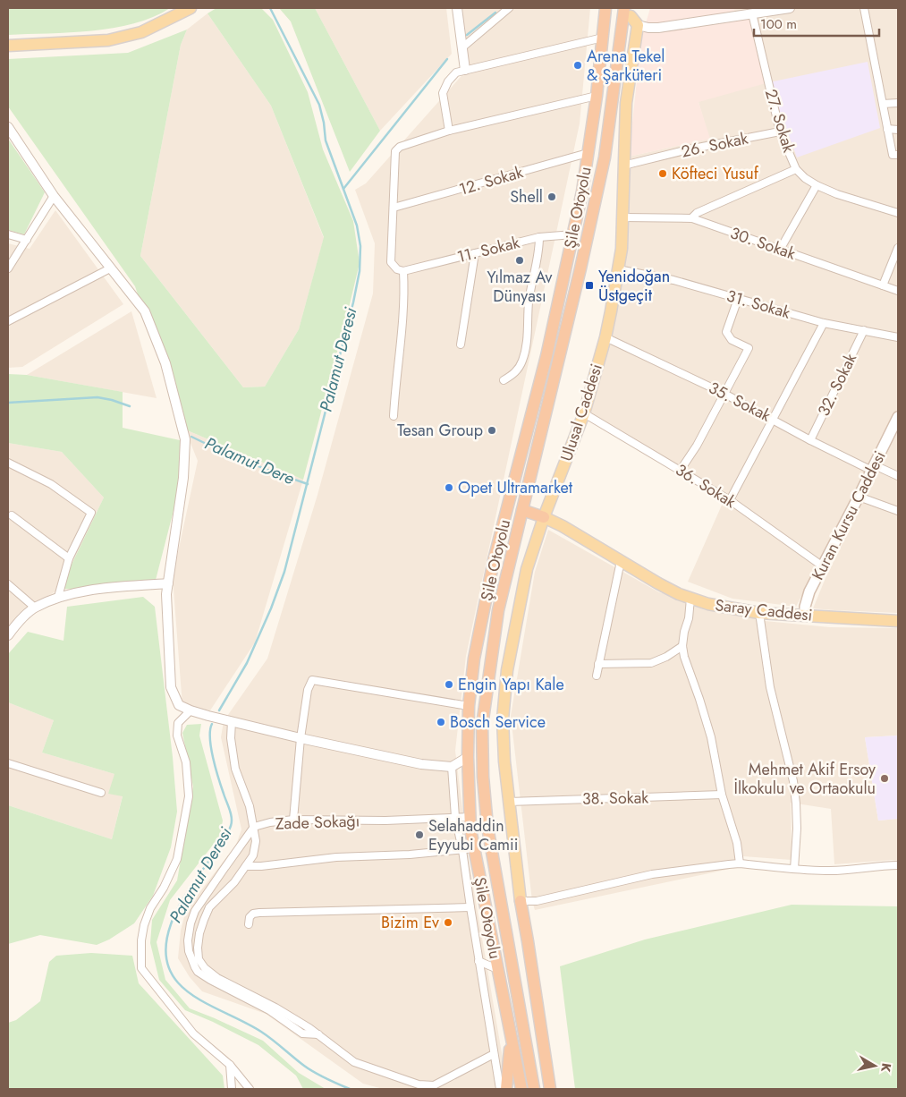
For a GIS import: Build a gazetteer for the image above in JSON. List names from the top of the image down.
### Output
{
  "streets": {
    "highway": ["Şile Otoyolu"],
    "main road": ["Ulusal Caddesi", "Kuran Kursu Caddesi", "Saray Caddesi"],
    "street": [
      "27. Sokak",
      "26. Sokak",
      "12. Sokak",
      "30. Sokak",
      "11. Sokak",
      "31. Sokak",
      "32. Sokak",
      "35. Sokak",
      "36. Sokak",
      "38. Sokak",
      "Zade Sokağı"
    ]
  },
  "crossings": [
    ["27. Sokak", "26. Sokak"],
    ["26. Sokak", "Ulusal Caddesi"],
    ["12. Sokak", "Şile Otoyolu"],
    ["Şile Otoyolu", "11. Sokak"],
    ["Şile Otoyolu", "Ulusal Caddesi"],
    ["Şile Otoyolu", "Zade Sokağı"],
    ["30. Sokak", "Ulusal Caddesi"],
    ["31. Sokak", "32. Sokak"],
    ["31. Sokak", "Ulusal Caddesi"],
    ["32. Sokak", "35. Sokak"],
    ["35. Sokak", "Ulusal Caddesi"],
    ["35. Sokak", "Kuran Kursu Caddesi"],
    ["Ulusal Caddesi", "36. Sokak"],
    ["Ulusal Caddesi", "Saray Caddesi"],
    ["Ulusal Caddesi", "38. Sokak"],
    ["36. Sokak", "Kuran Kursu Caddesi"],
    ["Kuran Kursu Caddesi", "Saray Caddesi"]
  ],
  "water": ["Palamut Deresi", "Palamut Dere"],
  "places": {
    "other": [
      "Arena Tekel & Şarküteri",
      "Köfteci Yusuf",
      "Shell",
      "Yılmaz Av Dünyası",
      "Tesan Group",
      "Opet Ultramarket",
      "Engin Yapı Kale",
      "Bosch Service",
      "Mehmet Akif Ersoy İlkokulu ve Ortaokulu",
      "Selahaddin Eyyubi Camii",
      "Bizim Ev"
    ],
    "transit": ["Yenidoğan Üstgeçit"]
  },
  "scale_bar": "100 m",
  "north": "right"
}
